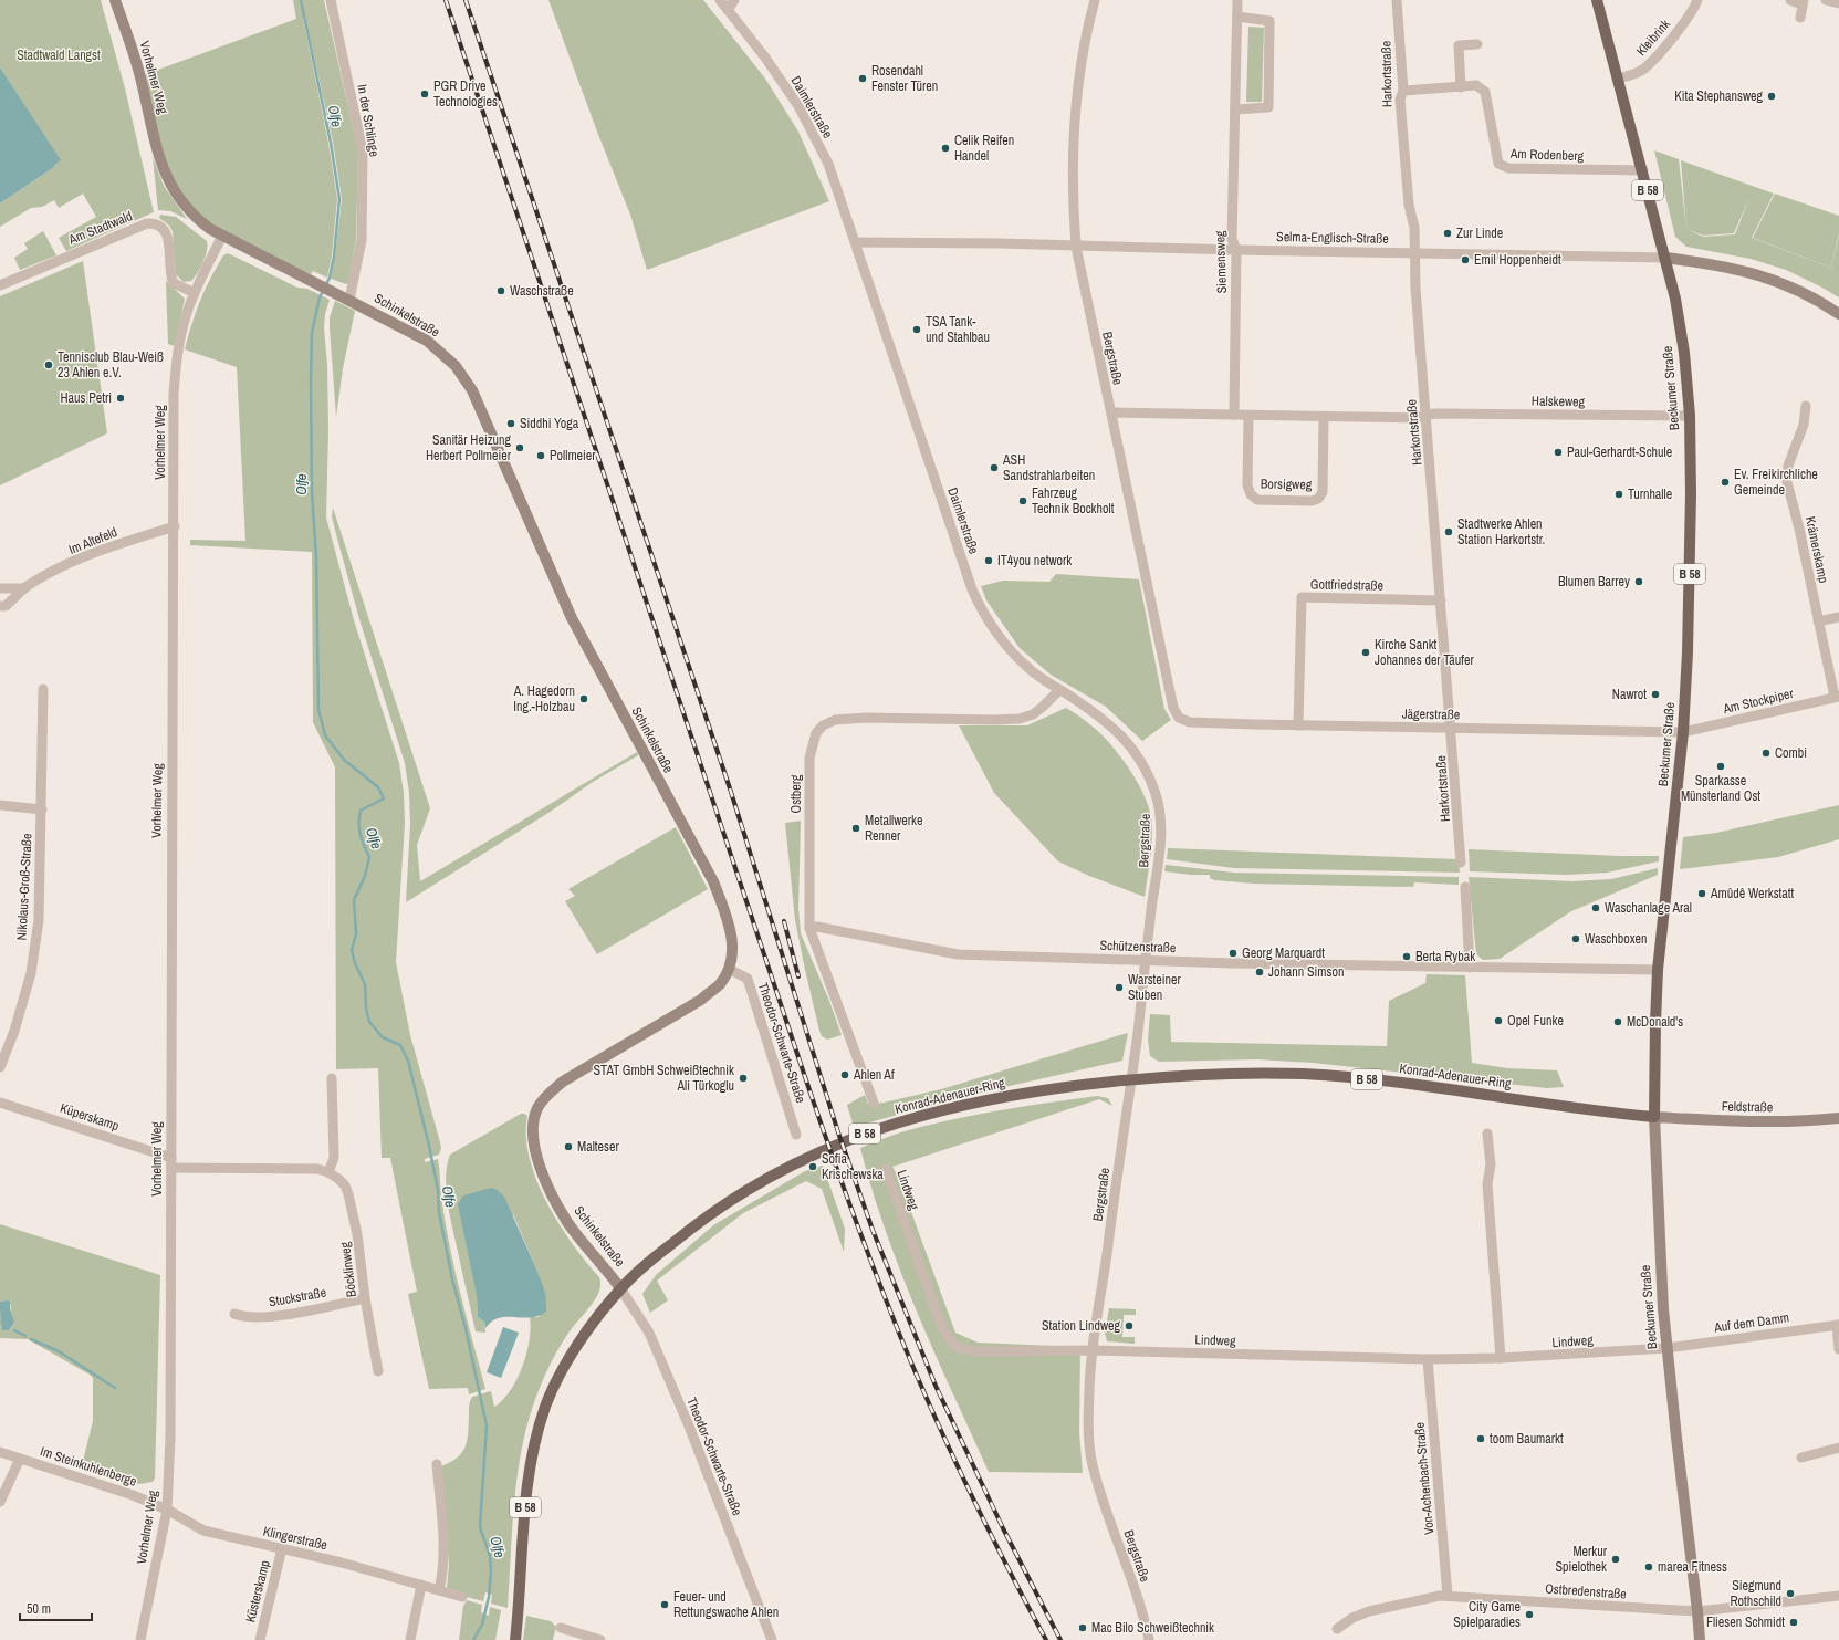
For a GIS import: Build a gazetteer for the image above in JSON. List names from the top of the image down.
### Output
{
  "streets": {
    "main road": ["B 58", "Beckumer Straße", "Konrad-Adenauer-Ring"],
    "street": [
      "Kleibrink",
      "Harkortstraße",
      "Vorhelmer Weg",
      "Daimlerstraße",
      "In der Schlinge",
      "Am Rodenberg",
      "Am Stadtwald",
      "Selma-Englisch-Straße",
      "Siemensweg",
      "Schinkelstraße",
      "Bergstraße",
      "Halskeweg",
      "Borsigweg",
      "Im Altefeld",
      "Krämerskamp",
      "Gottfriedstraße",
      "Am Stockpiper",
      "Jägerstraße",
      "Ostberg",
      "Nikolaus-Groß-Straße",
      "Schützenstraße",
      "Theodor-Schwarte-Straße",
      "Feldstraße",
      "Küperskamp",
      "Lindweg",
      "Böcklinweg",
      "Stuckstraße",
      "Auf dem Damm",
      "Im Steinkuhlenberge",
      "Von-Achenbach-Straße",
      "Klingerstraße",
      "Küsterskamp",
      "Ostbredenstraße"
    ]
  },
  "crossings": [
    ["Kleibrink", "Beckumer Straße"],
    ["Harkortstraße", "Am Rodenberg"],
    ["Harkortstraße", "Selma-Englisch-Straße"],
    ["Harkortstraße", "Halskeweg"],
    ["Harkortstraße", "Gottfriedstraße"],
    ["Harkortstraße", "Jägerstraße"],
    ["Vorhelmer Weg", "Am Stadtwald"],
    ["Vorhelmer Weg", "Schinkelstraße"],
    ["Vorhelmer Weg", "Im Altefeld"],
    ["Vorhelmer Weg", "Küperskamp"],
    ["Vorhelmer Weg", "Böcklinweg"],
    ["Vorhelmer Weg", "Im Steinkuhlenberge"],
    ["Vorhelmer Weg", "Klingerstraße"],
    ["Daimlerstraße", "Selma-Englisch-Straße"],
    ["Daimlerstraße", "Bergstraße"],
    ["Daimlerstraße", "Ostberg"],
    ["In der Schlinge", "Schinkelstraße"],
    ["Am Rodenberg", "Beckumer Straße"],
    ["Selma-Englisch-Straße", "Siemensweg"],
    ["Selma-Englisch-Straße", "Bergstraße"],
    ["Selma-Englisch-Straße", "Beckumer Straße"],
    ["Schinkelstraße", "Theodor-Schwarte-Straße"],
    ["Schinkelstraße", "Konrad-Adenauer-Ring"],
    ["Bergstraße", "Jägerstraße"],
    ["Bergstraße", "Schützenstraße"],
    ["Bergstraße", "Konrad-Adenauer-Ring"],
    ["Bergstraße", "Lindweg"],
    ["Beckumer Straße", "Halskeweg"],
    ["Beckumer Straße", "Am Stockpiper"],
    ["Beckumer Straße", "Jägerstraße"],
    ["Beckumer Straße", "Schützenstraße"],
    ["Beckumer Straße", "Konrad-Adenauer-Ring"],
    ["Beckumer Straße", "Feldstraße"],
    ["Beckumer Straße", "Lindweg"],
    ["Beckumer Straße", "Auf dem Damm"],
    ["Beckumer Straße", "Ostbredenstraße"],
    ["Krämerskamp", "Am Stockpiper"],
    ["Gottfriedstraße", "Jägerstraße"],
    ["Am Stockpiper", "Jägerstraße"],
    ["Ostberg", "Schützenstraße"],
    ["Theodor-Schwarte-Straße", "Konrad-Adenauer-Ring"],
    ["Konrad-Adenauer-Ring", "Feldstraße"],
    ["Lindweg", "Auf dem Damm"],
    ["Lindweg", "Von-Achenbach-Straße"],
    ["Böcklinweg", "Stuckstraße"],
    ["Im Steinkuhlenberge", "Klingerstraße"],
    ["Von-Achenbach-Straße", "Ostbredenstraße"],
    ["Klingerstraße", "Küsterskamp"]
  ],
  "water": ["Olfe"],
  "parks": ["Stadtwald Langst"],
  "places": [
    "Rosendahl Fenster Türen",
    "PGR Drive Technologies",
    "Kita Stephansweg",
    "Celik Reifen Handel",
    "Zur Linde",
    "Emil Hoppenheidt",
    "Waschstraße",
    "TSA Tank- und Stahlbau",
    "Tennisclub Blau-Weiß 23 Ahlen e.V.",
    "Haus Petri",
    "Siddhi Yoga",
    "Sanitär Heizung Herbert Pollmeier",
    "Paul-Gerhardt-Schule",
    "Pollmeier",
    "ASH Sandstrahlarbeiten",
    "Ev. Freikirchliche Gemeinde",
    "Turnhalle",
    "Fahrzeug Technik Bockholt",
    "Stadtwerke Ahlen Station Harkortstr.",
    "IT4you network",
    "Blumen Barrey",
    "Kirche Sankt Johannes der Täufer",
    "Nawrot",
    "A. Hagedorn Ing.-Holzbau",
    "Combi",
    "Sparkasse Münsterland Ost",
    "Metallwerke Renner",
    "Amûdê Werkstatt",
    "Waschanlage Aral",
    "Waschboxen",
    "Georg Marquardt",
    "Berta Rybak",
    "Johann Simson",
    "Warsteiner Stuben",
    "Opel Funke",
    "McDonald's",
    "Ahlen Af",
    "STAT GmbH Schweißtechnik Ali Türkoglu",
    "Malteser",
    "Sofia Krischewska",
    "Station Lindweg",
    "toom Baumarkt",
    "Merkur Spielothek",
    "marea Fitness",
    "Siegmund Rothschild",
    "Feuer- und Rettungswache Ahlen",
    "City Game Spielparadies",
    "Fliesen Schmidt",
    "Mac Bilo Schweißtechnik"
  ],
  "scale_bar": "50 m"
}
